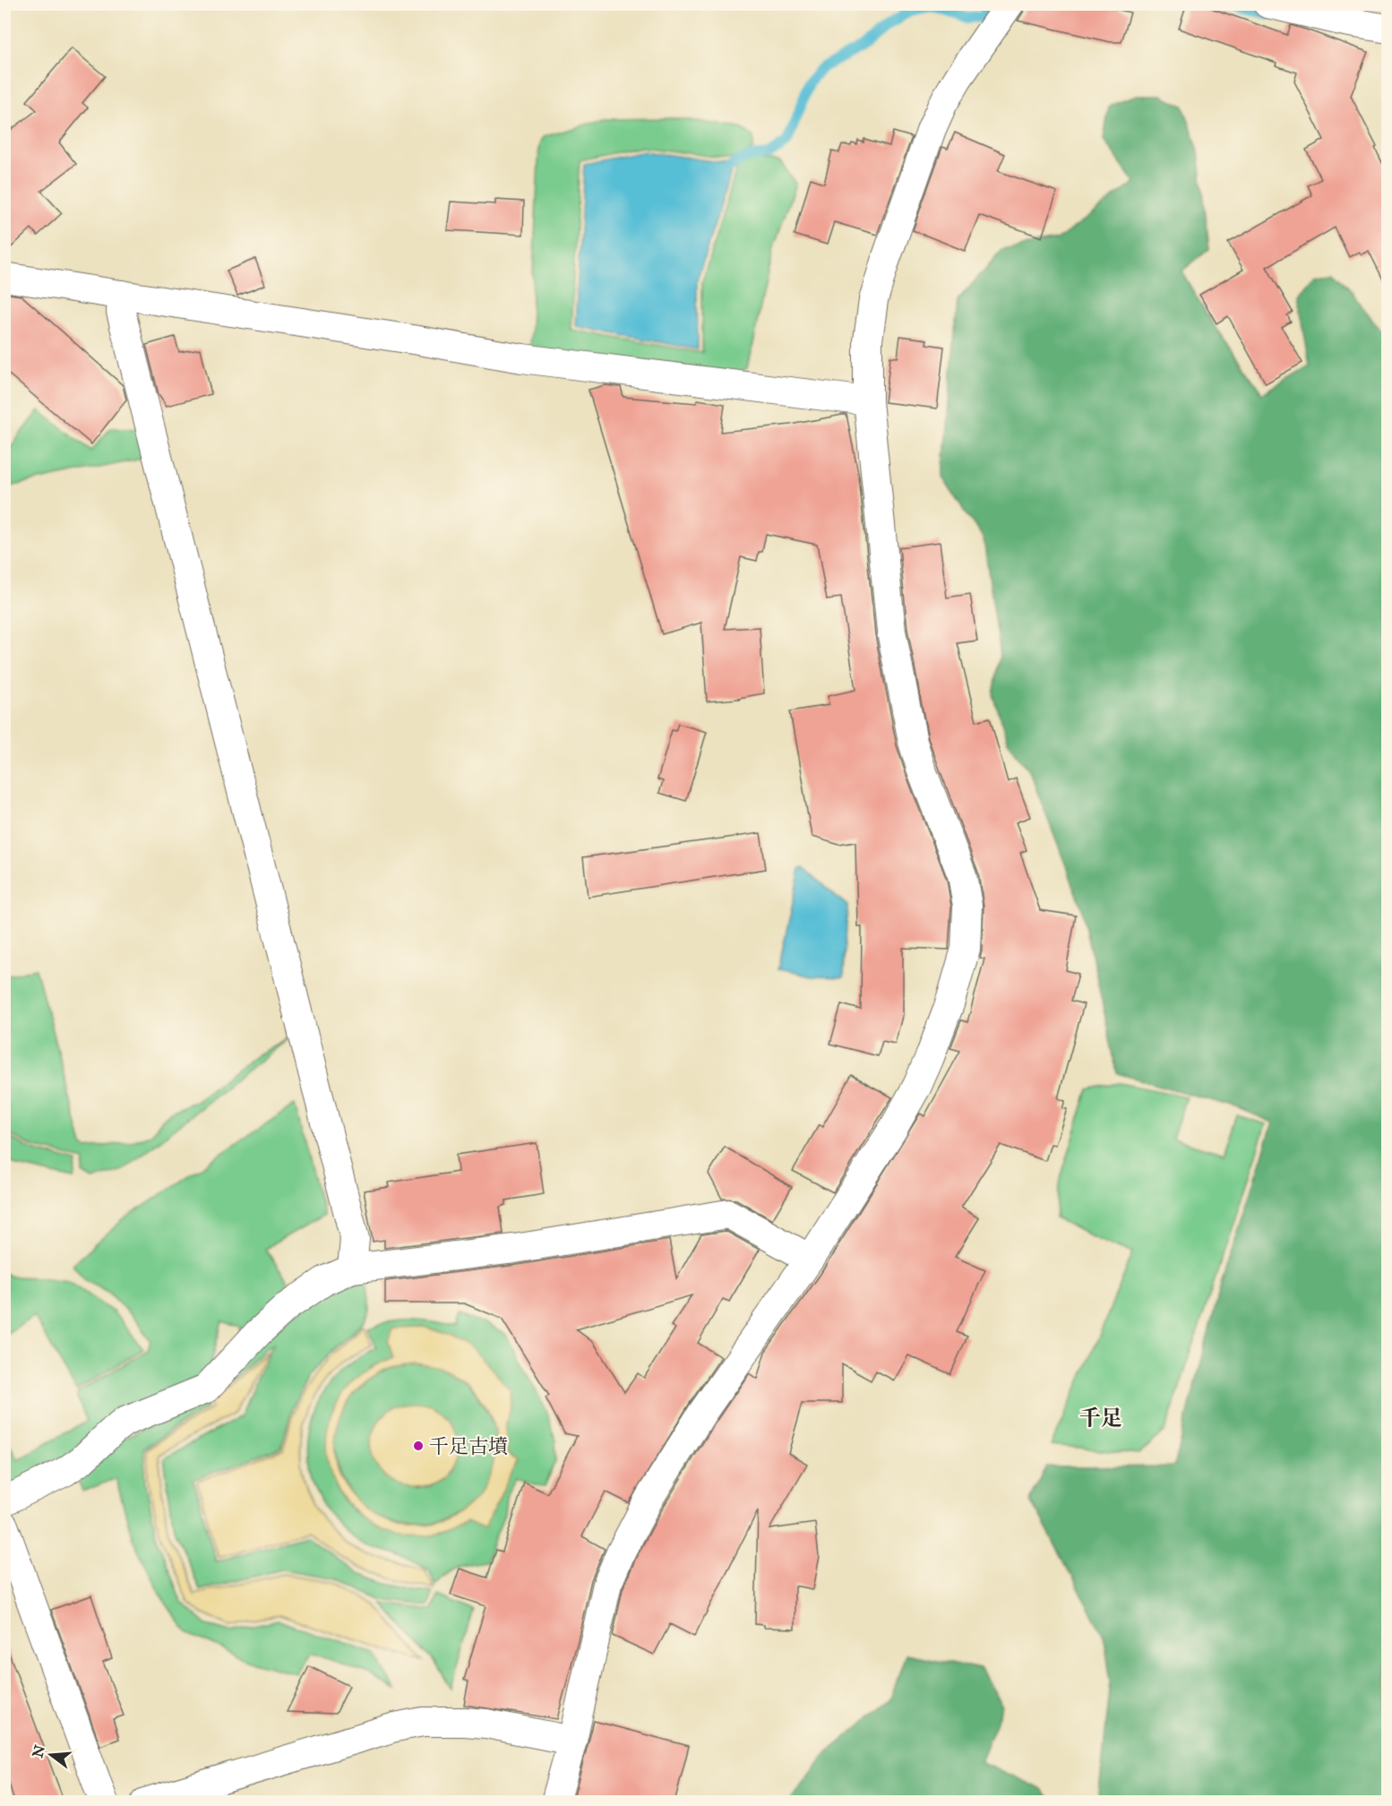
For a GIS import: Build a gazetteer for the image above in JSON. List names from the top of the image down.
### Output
{
  "districts": ["千足"],
  "places": ["千足古墳"],
  "north": "left"
}
